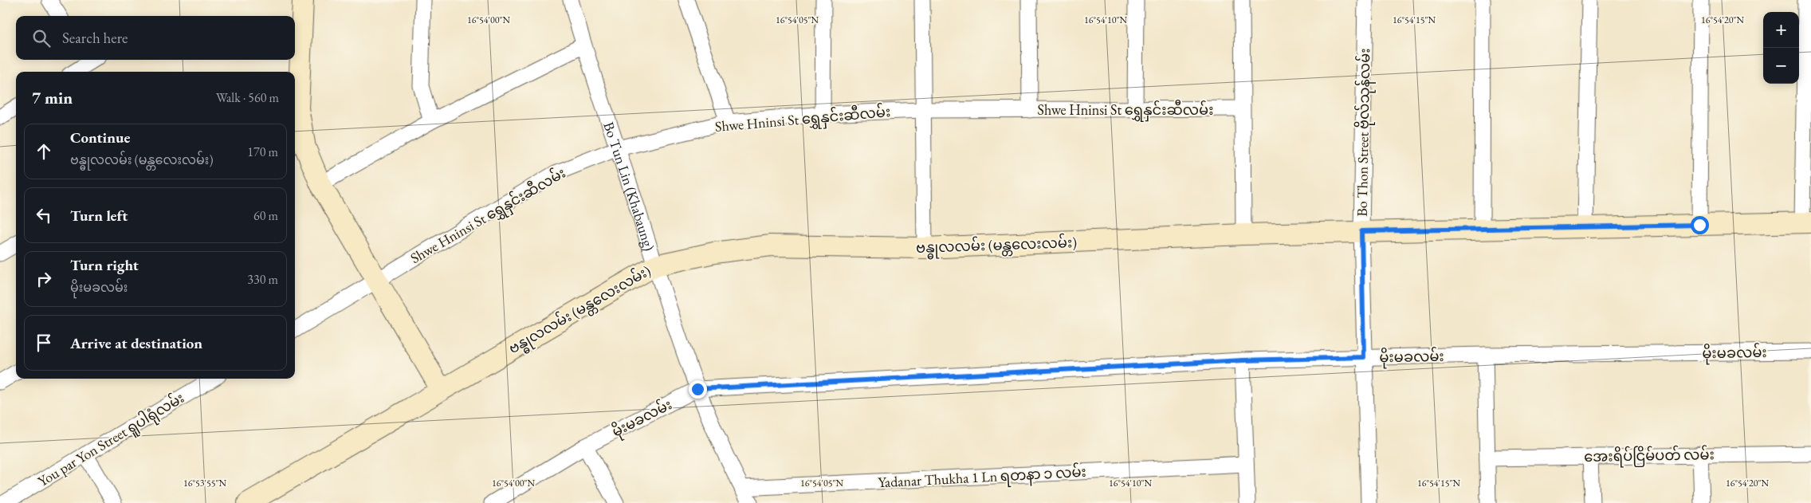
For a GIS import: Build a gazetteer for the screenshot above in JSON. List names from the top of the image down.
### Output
{
  "streets": {
    "street": [
      "Shwe Hninsi St ရွှေနှင်းဆီလမ်း",
      "Bo Thon Street ဗိုလ်သုန်လမ်း",
      "Bo Tun Lin (Khabaung)",
      "ဗန္ဓုလလမ်း (မန္တလေးလမ်း)",
      "မိုးမခလမ်း",
      "You par Yon Street ရူပါရုံလမ်း",
      "အေးရိပ်ငြိမ်ပတ် လမ်း",
      "Yadanar Thukha 1 Ln ရတနာ ၁ လမ်း"
    ]
  },
  "crossings": [
    ["Shwe Hninsi St ရွှေနှင်းဆီလမ်း", "Bo Tun Lin (Khabaung)"],
    ["Bo Thon Street ဗိုလ်သုန်လမ်း", "ဗန္ဓုလလမ်း (မန္တလေးလမ်း)"],
    ["Bo Thon Street ဗိုလ်သုန်လမ်း", "မိုးမခလမ်း"],
    ["Bo Tun Lin (Khabaung)", "ဗန္ဓုလလမ်း (မန္တလေးလမ်း)"],
    ["Bo Tun Lin (Khabaung)", "မိုးမခလမ်း"],
    ["Bo Tun Lin (Khabaung)", "Yadanar Thukha 1 Ln ရတနာ ၁ လမ်း"]
  ],
  "page": {
    "map_buttons": ["+", "−"],
    "search": "Search here",
    "heading": ["7 min", "Walk · 560 m"],
    "list": [
      ["Continue", "ဗန္ဓုလလမ်း (မန္တလေးလမ်း)", "170 m"],
      ["Turn left", "60 m"],
      ["Turn right", "မိုးမခလမ်း", "330 m"],
      "Arrive at destination"
    ]
  },
  "coordinates": [
    "16°54'00\"N",
    "16°54'05\"N",
    "16°54'10\"N",
    "16°54'15\"N",
    "16°54'20\"N",
    "16°53'55\"N"
  ]
}
